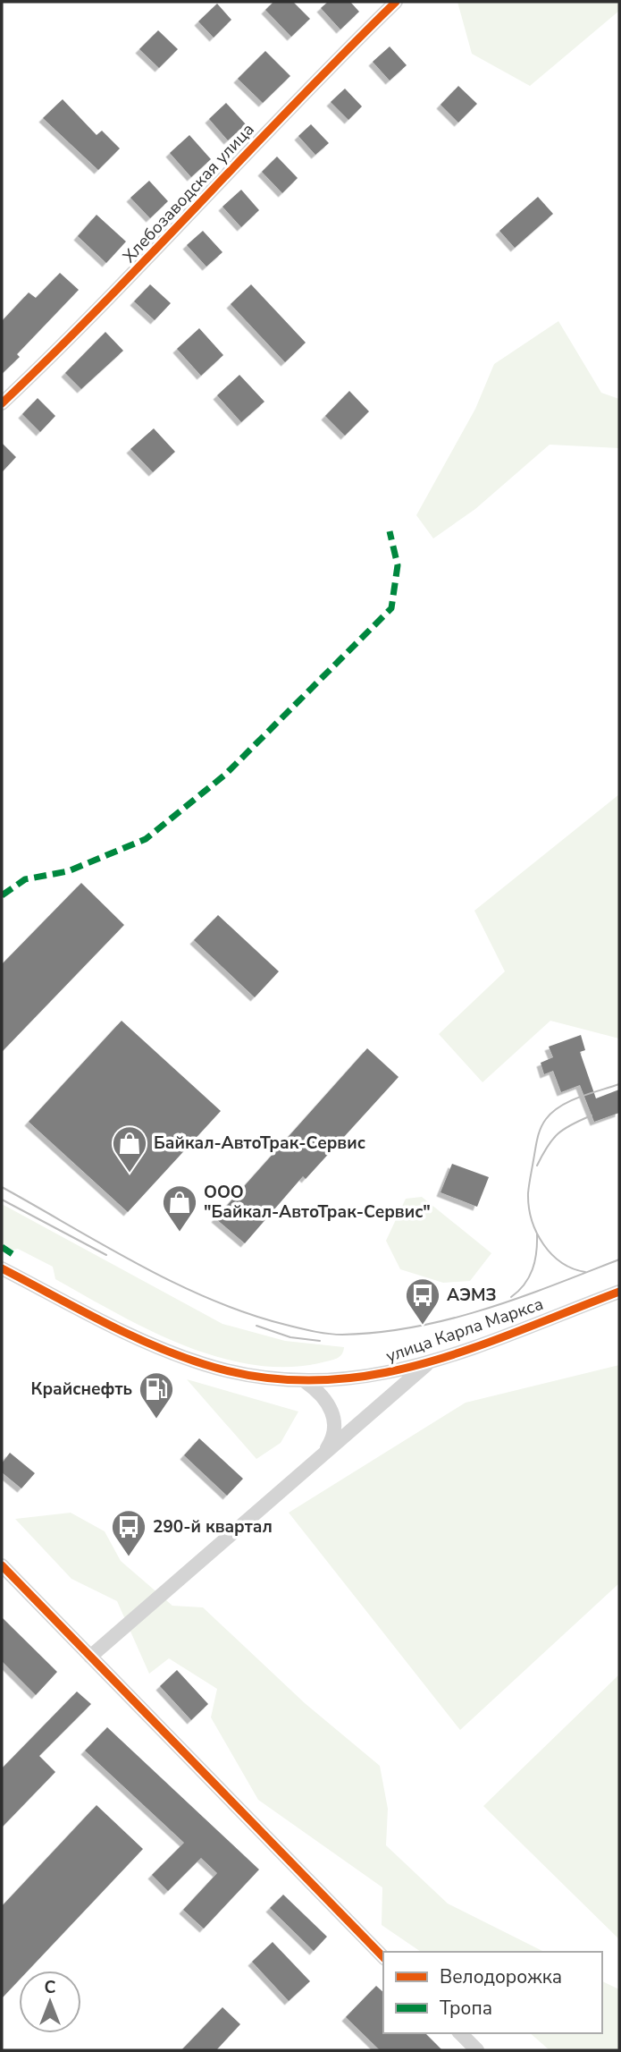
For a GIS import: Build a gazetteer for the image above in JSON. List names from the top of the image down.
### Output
{
  "streets": {
    "street": ["Хлебозаводская улица", "улица Карла Маркса"]
  },
  "places": {
    "shop": ["Байкал-АвтоТрак-Сервис", "ООО \"Байкал-АвтоТрак-Сервис\""],
    "bus stop": ["АЭМЗ", "290-й квартал"],
    "fuel station": ["Крайснефть"]
  },
  "legend": ["Велодорожка", "Тропа"],
  "north": "top"
}
